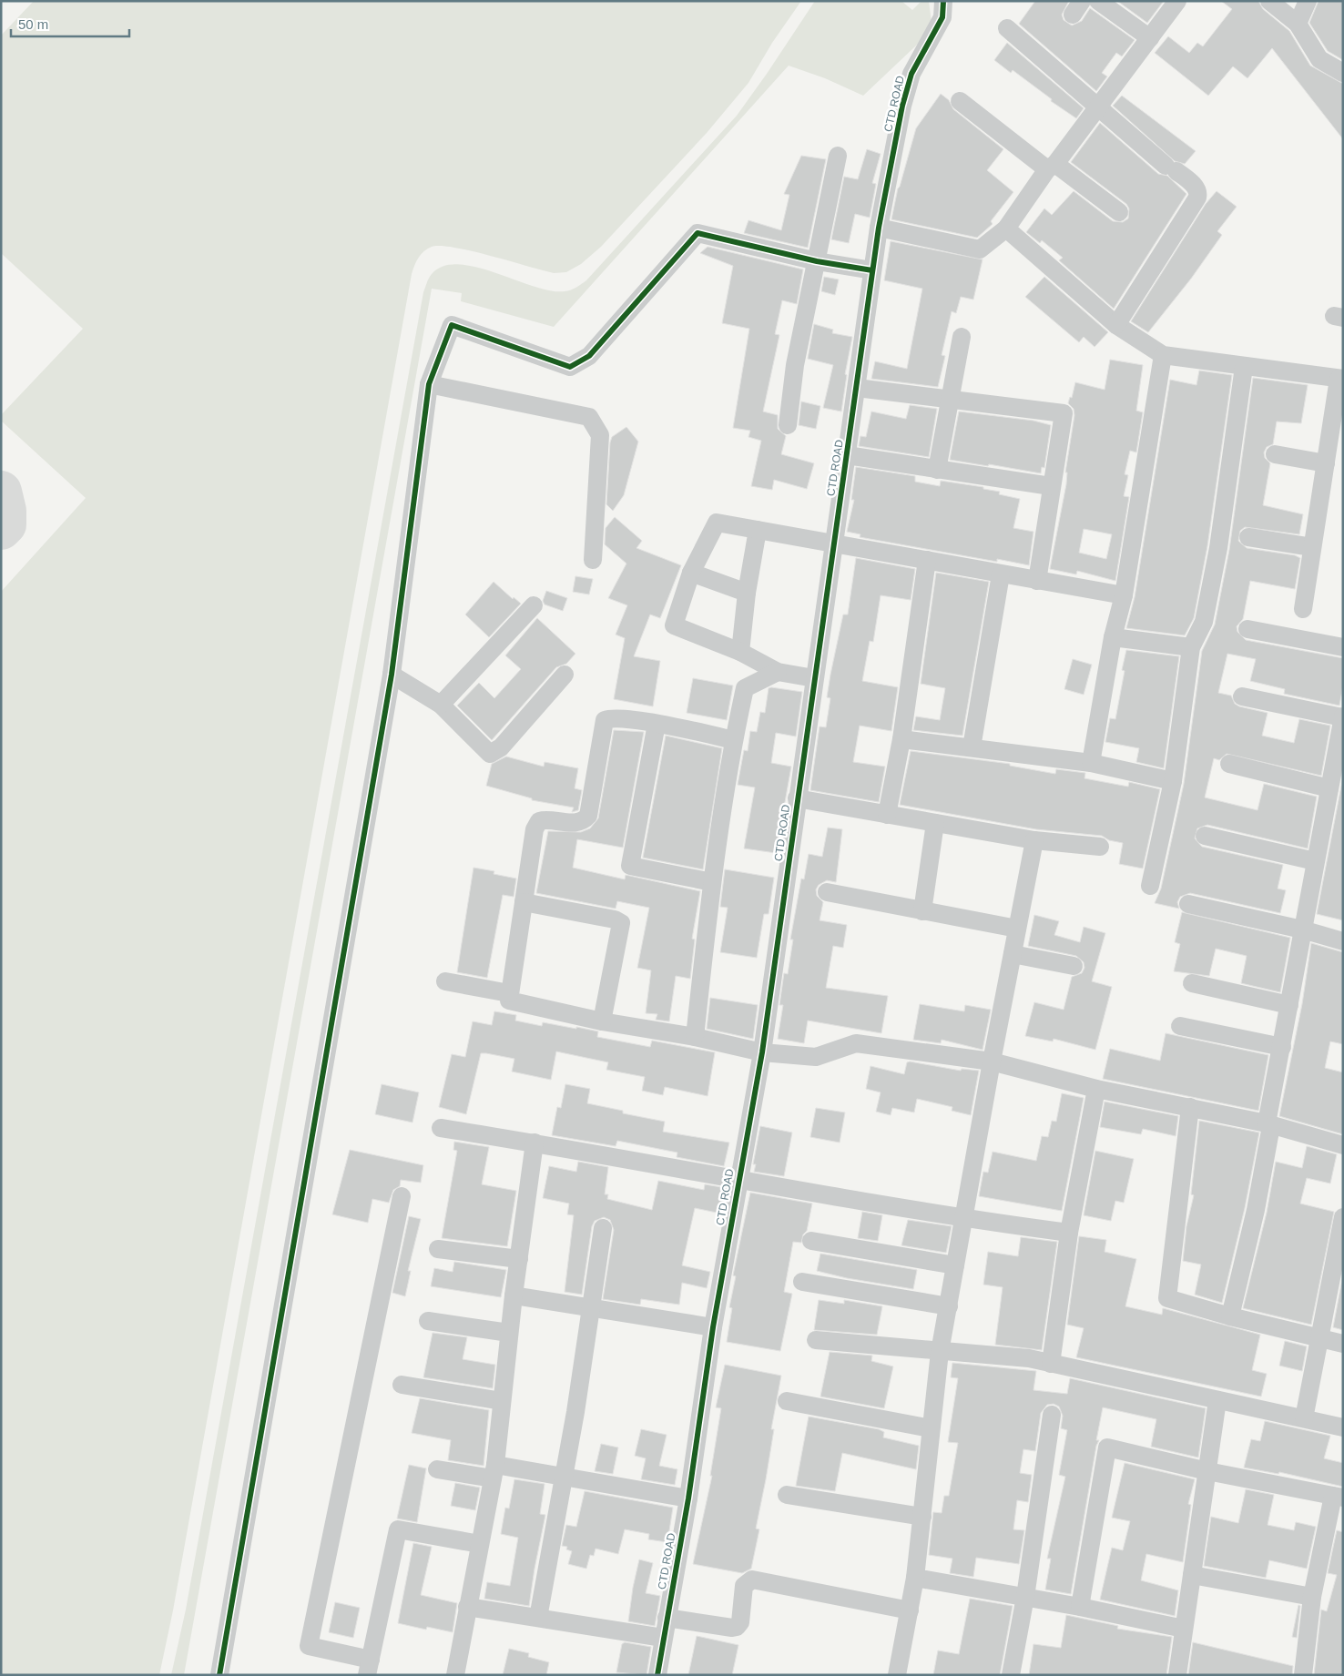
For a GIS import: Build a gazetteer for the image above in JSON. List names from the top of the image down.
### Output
{
  "streets": {
    "street": ["CTD ROAD"]
  },
  "scale_bar": "50 m"
}
